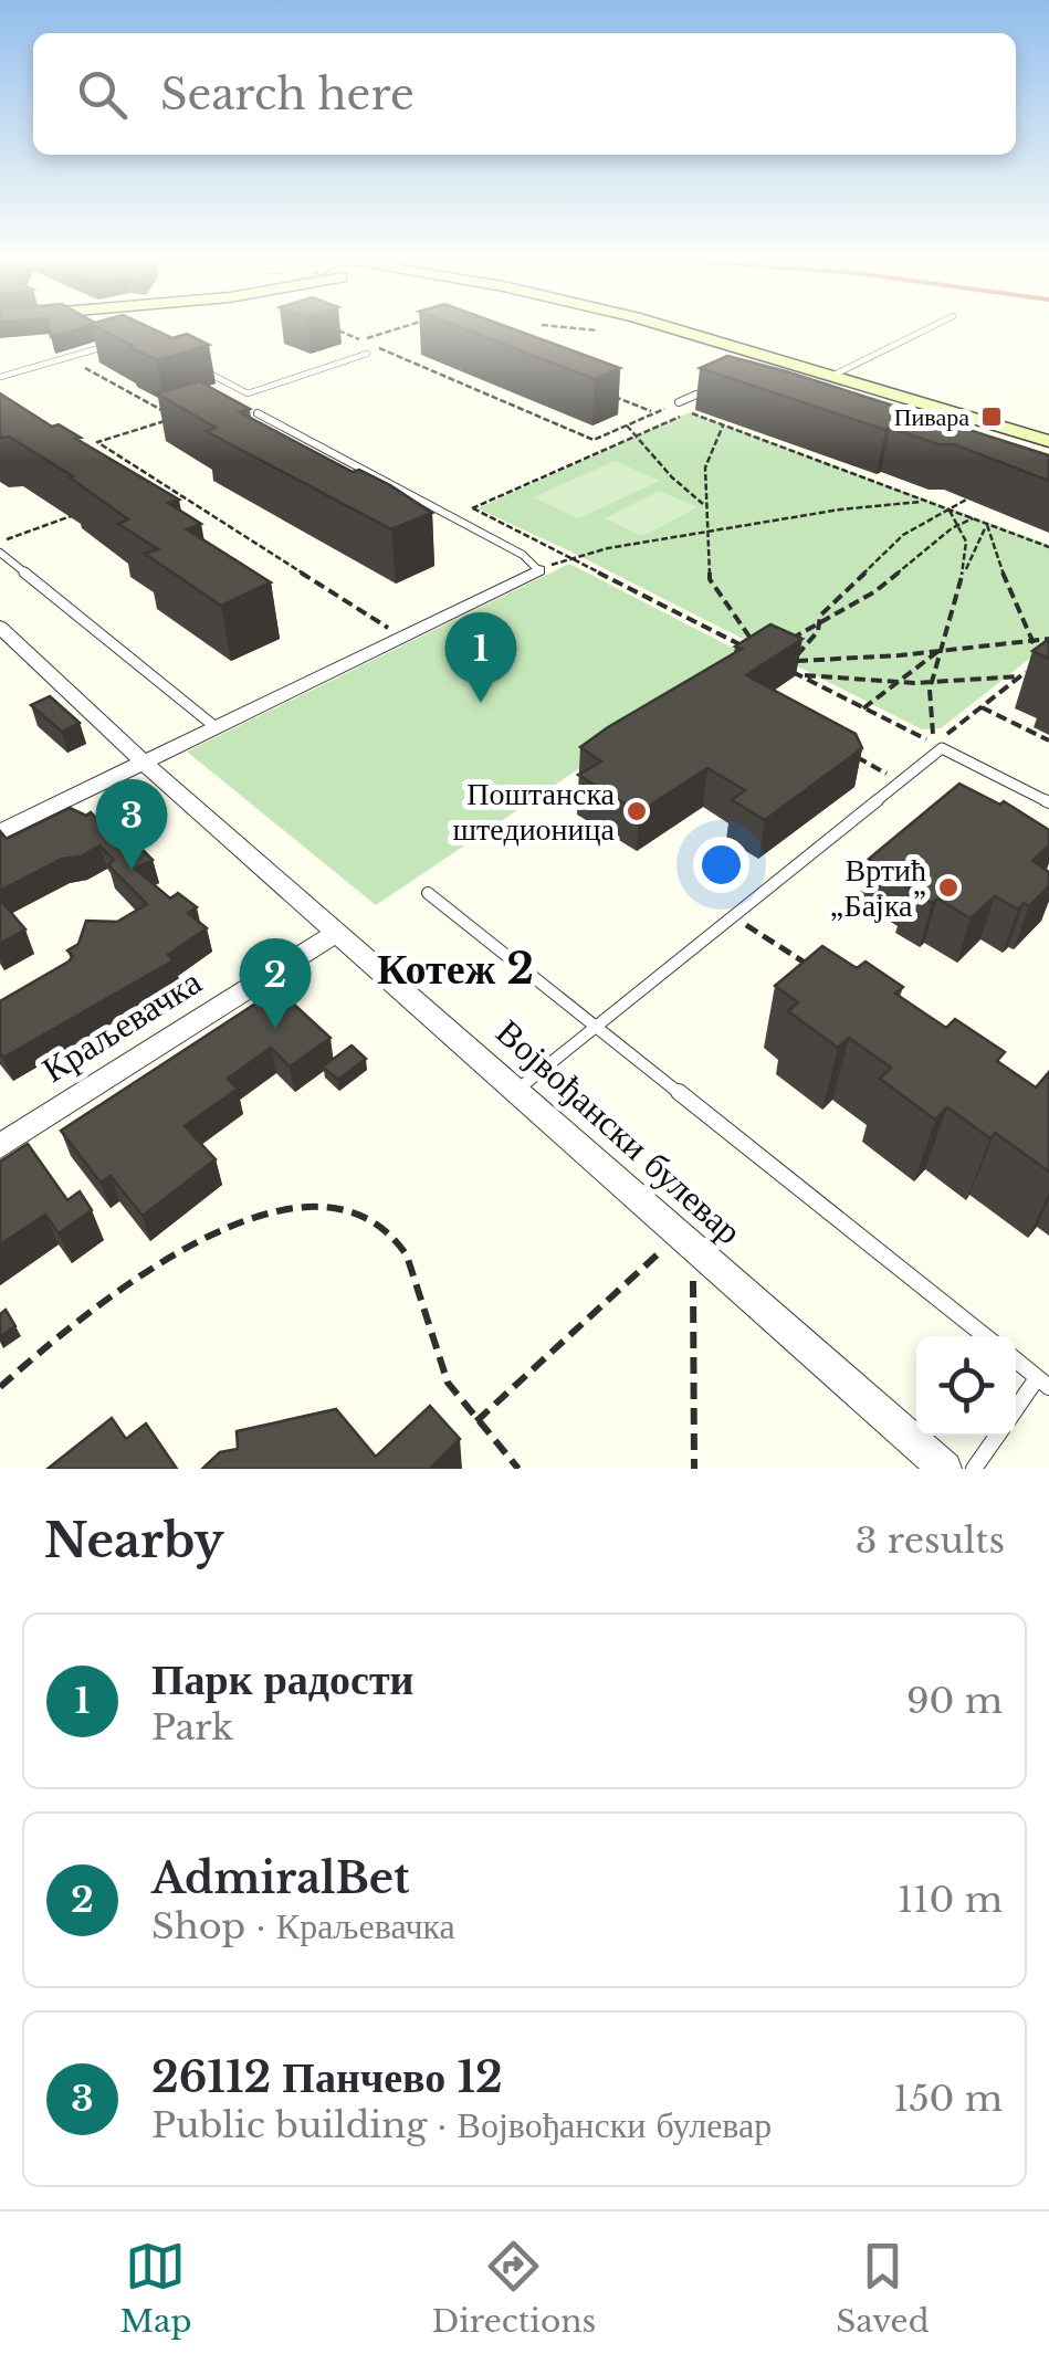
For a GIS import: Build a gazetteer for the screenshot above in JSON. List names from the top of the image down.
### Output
{
  "streets": {
    "street": ["Краљевачка", "Војвођански булевар"]
  },
  "crossings": [
    ["Краљевачка", "Војвођански булевар"]
  ],
  "districts": ["Котеж 2"],
  "places": {
    "transit": ["Пивара"],
    "other": ["Поштанска штедионица", "Вртић „Бајка”"]
  },
  "page": {
    "search": "Search here",
    "pins": ["1", "3", "2"],
    "heading": ["Nearby", "3 results"],
    "list": [
      {
        "mark": "1",
        "name": "Парк радости",
        "note": "Park",
        "value": "90 m"
      },
      {
        "mark": "2",
        "name": "AdmiralBet",
        "note": "Shop · Краљевачка",
        "value": "110 m"
      },
      {
        "mark": "3",
        "name": "26112 Панчево 12",
        "note": "Public building · Војвођански булевар",
        "value": "150 m"
      }
    ],
    "nav": ["Map", "Directions", "Saved"]
  }
}
